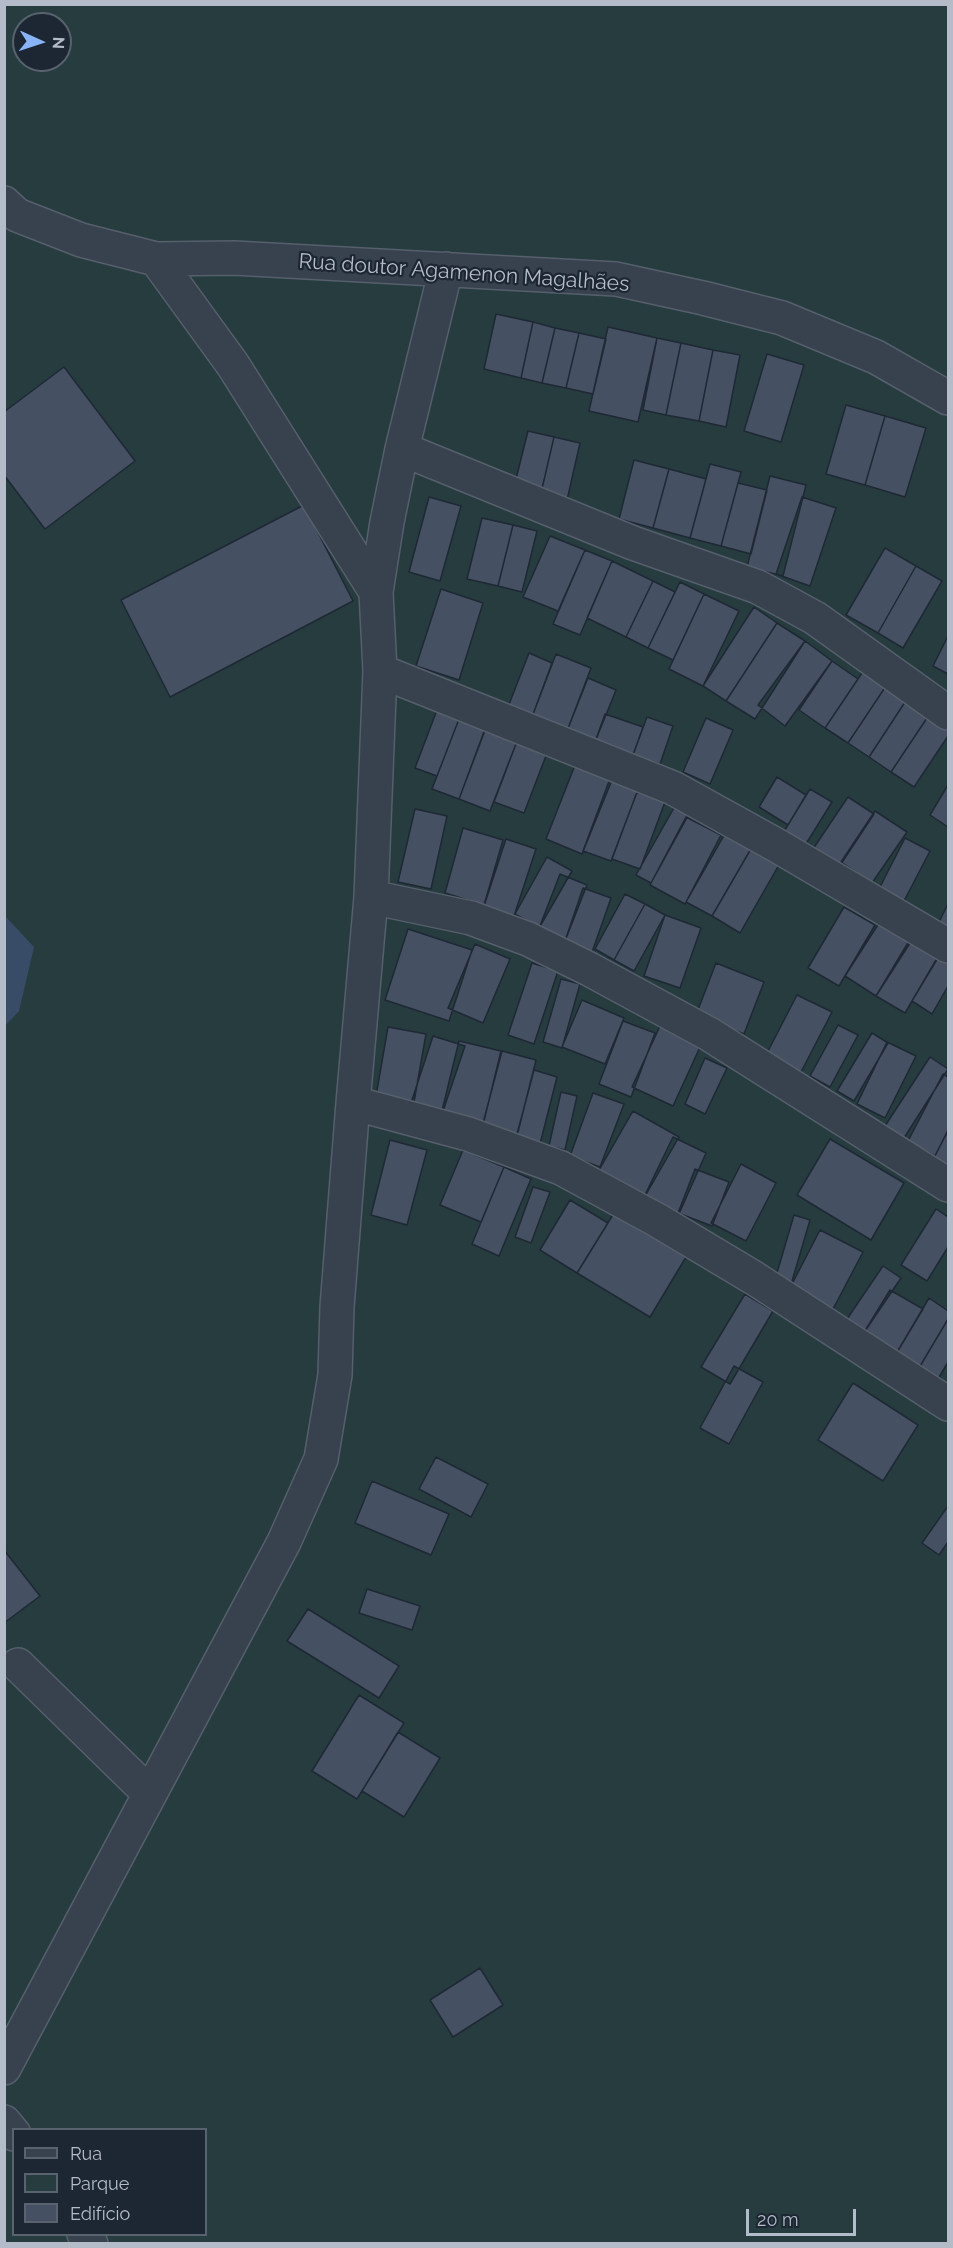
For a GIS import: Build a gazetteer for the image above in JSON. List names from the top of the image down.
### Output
{
  "streets": {
    "street": ["Rua doutor Agamenon Magalhães"]
  },
  "legend": ["Rua", "Parque", "Edifício"],
  "scale_bar": "20 m",
  "north": "right"
}
